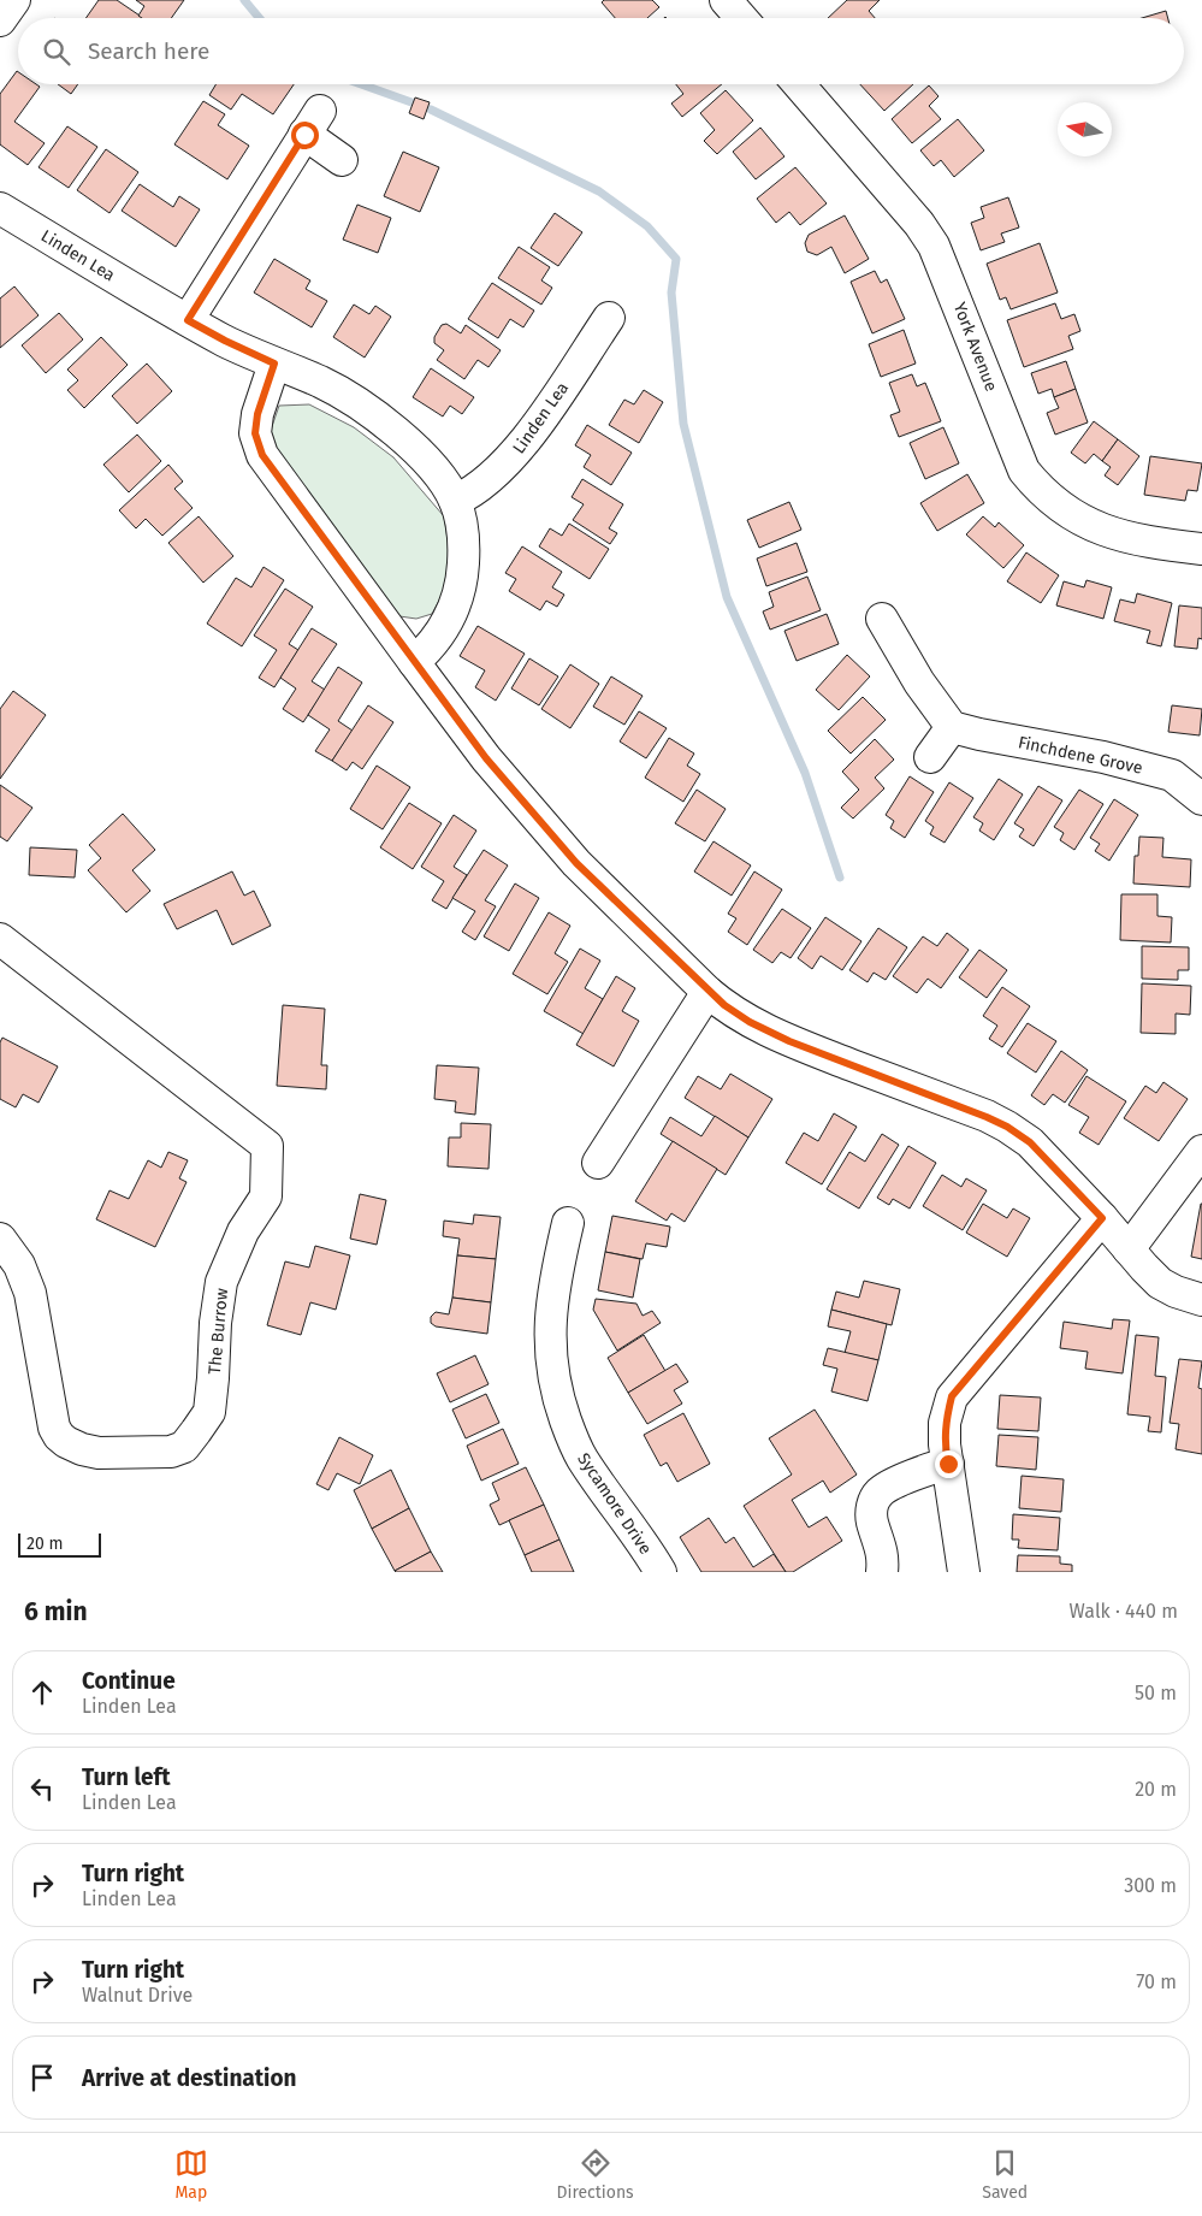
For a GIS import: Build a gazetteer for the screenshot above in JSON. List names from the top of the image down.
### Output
{
  "streets": {
    "street": [
      "Linden Lea",
      "York Avenue",
      "Finchdene Grove",
      "The Burrow",
      "Sycamore Drive"
    ]
  },
  "scale_bar": "20 m",
  "north": "left",
  "page": {
    "search": "Search here",
    "scale": "20 m",
    "heading": ["6 min", "Walk · 440 m"],
    "list": [
      ["Continue", "Linden Lea", "50 m"],
      ["Turn left", "Linden Lea", "20 m"],
      ["Turn right", "Linden Lea", "300 m"],
      ["Turn right", "Walnut Drive", "70 m"],
      "Arrive at destination"
    ],
    "nav": ["Map", "Directions", "Saved"]
  }
}
